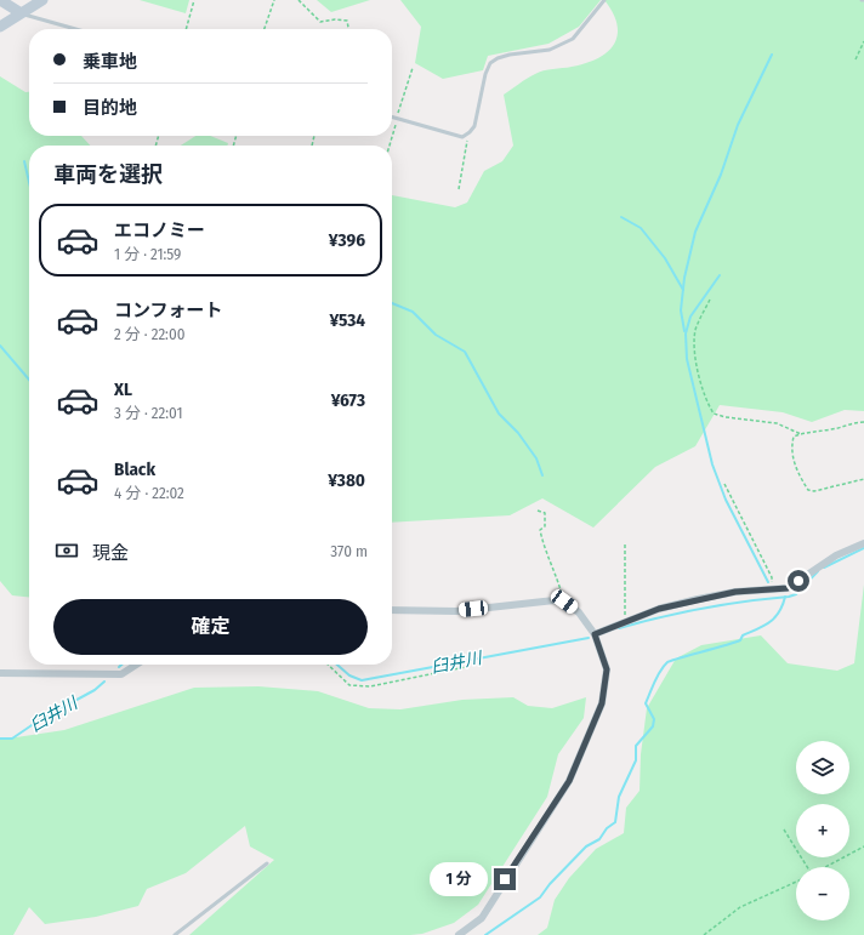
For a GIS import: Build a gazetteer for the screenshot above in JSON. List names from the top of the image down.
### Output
{
  "water": ["臼井川"],
  "page": {
    "banner": ["乗車地", "目的地"],
    "heading": "車両を選択",
    "list": [
      {
        "name": "エコノミー",
        "note": "1 分 · 21:59",
        "value": "¥396"
      },
      {
        "name": "コンフォート",
        "note": "2 分 · 22:00",
        "value": "¥534"
      },
      {
        "name": "XL",
        "note": "3 分 · 22:01",
        "value": "¥673"
      },
      {
        "name": "Black",
        "note": "4 分 · 22:02",
        "value": "¥380"
      }
    ],
    "pay": ["現金", "370 m"],
    "buttons": "確定",
    "map_buttons": ["+", "−"],
    "bubble": "1 分"
  }
}
